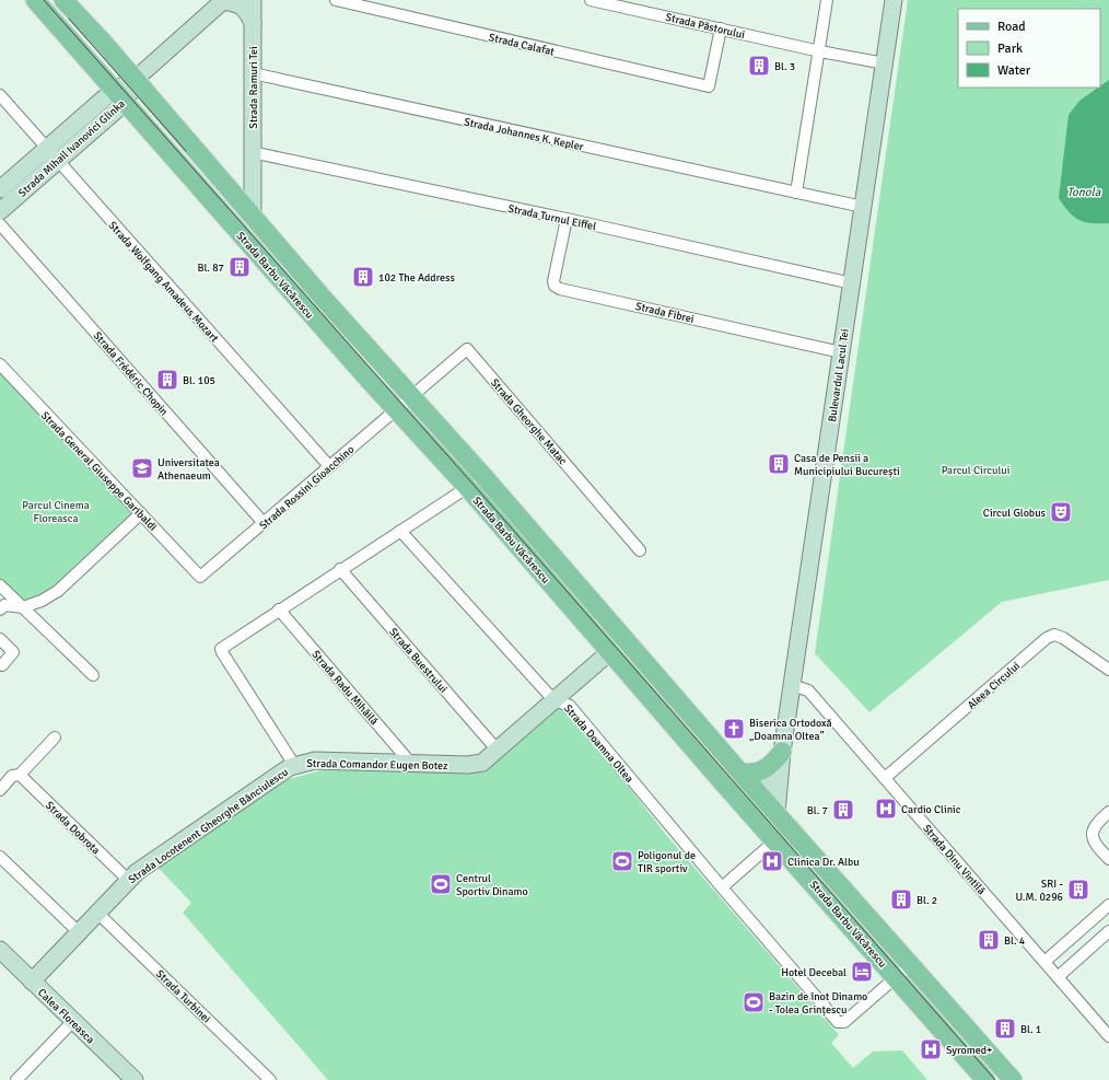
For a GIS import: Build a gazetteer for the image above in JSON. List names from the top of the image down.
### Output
{
  "streets": {
    "main road": ["Strada Barbu Văcărescu"],
    "street": [
      "Strada Păstorului",
      "Strada Calafat",
      "Strada Ramuri Tei",
      "Strada Johannes K. Kepler",
      "Strada Mihail Ivanovici Glinka",
      "Strada Turnul Eiffel",
      "Strada Wolfgang Amadeus Mozart",
      "Strada Fibrei",
      "Strada Frédéric Chopin",
      "Bulevardul Lacul Tei",
      "Strada Gheorghe Matac",
      "Strada General Giuseppe Garibaldi",
      "Strada Rossini Gioacchino",
      "Strada Buestrului",
      "Aleea Circului",
      "Strada Radu Mihăilă",
      "Strada Doamna Oltea",
      "Strada Comandor Eugen Botez",
      "Strada Locotenent Gheorghe Bănciulescu",
      "Strada Dobrota",
      "Strada Dinu Vintilă",
      "Strada Turbinei",
      "Calea Floreasca"
    ]
  },
  "crossings": [
    ["Strada Păstorului", "Strada Calafat"],
    ["Strada Păstorului", "Bulevardul Lacul Tei"],
    ["Strada Ramuri Tei", "Strada Johannes K. Kepler"],
    ["Strada Ramuri Tei", "Strada Turnul Eiffel"],
    ["Strada Ramuri Tei", "Strada Barbu Văcărescu"],
    ["Strada Johannes K. Kepler", "Bulevardul Lacul Tei"],
    ["Strada Mihail Ivanovici Glinka", "Strada Barbu Văcărescu"],
    ["Strada Mihail Ivanovici Glinka", "Strada Wolfgang Amadeus Mozart"],
    ["Strada Turnul Eiffel", "Strada Fibrei"],
    ["Strada Turnul Eiffel", "Bulevardul Lacul Tei"],
    ["Strada Barbu Văcărescu", "Bulevardul Lacul Tei"],
    ["Strada Barbu Văcărescu", "Strada Gheorghe Matac"],
    ["Strada Barbu Văcărescu", "Strada Rossini Gioacchino"],
    ["Strada Barbu Văcărescu", "Strada Doamna Oltea"],
    ["Strada Barbu Văcărescu", "Strada Comandor Eugen Botez"],
    ["Strada Wolfgang Amadeus Mozart", "Strada Rossini Gioacchino"],
    ["Strada Fibrei", "Bulevardul Lacul Tei"],
    ["Strada Frédéric Chopin", "Strada Rossini Gioacchino"],
    ["Bulevardul Lacul Tei", "Strada Dinu Vintilă"],
    ["Strada Gheorghe Matac", "Strada Rossini Gioacchino"],
    ["Strada General Giuseppe Garibaldi", "Strada Rossini Gioacchino"],
    ["Strada Buestrului", "Strada Comandor Eugen Botez"],
    ["Aleea Circului", "Strada Dinu Vintilă"],
    ["Strada Radu Mihăilă", "Strada Comandor Eugen Botez"],
    ["Strada Doamna Oltea", "Strada Comandor Eugen Botez"],
    ["Strada Comandor Eugen Botez", "Strada Locotenent Gheorghe Bănciulescu"],
    ["Strada Locotenent Gheorghe Bănciulescu", "Strada Dobrota"],
    ["Strada Locotenent Gheorghe Bănciulescu", "Strada Turbinei"],
    ["Strada Locotenent Gheorghe Bănciulescu", "Calea Floreasca"]
  ],
  "water": ["Tonola"],
  "parks": ["Parcul Circului", "Parcul Cinema Floreasca"],
  "places": {
    "building": [
      "Bl. 3",
      "Bl. 87",
      "102 The Address",
      "Bl. 105",
      "Casa de Pensii a Municipiului București",
      "Bl. 7",
      "SRI - U.M. 0296",
      "Bl. 2",
      "Bl. 4",
      "Bl. 1"
    ],
    "school or university": ["Universitatea Athenaeum"],
    "theatre": ["Circul Globus"],
    "church": ["Biserica Ortodoxă „Doamna Oltea”"],
    "hospital": ["Cardio Clinic", "Clinica Dr. Albu", "Syromed+"],
    "sports": ["Poligonul de TIR sportiv", "Centrul Sportiv Dinamo", "Bazin de înot Dinamo - Tolea Grințescu"],
    "hotel": ["Hotel Decebal"]
  },
  "legend": ["Road", "Park", "Water"]
}
